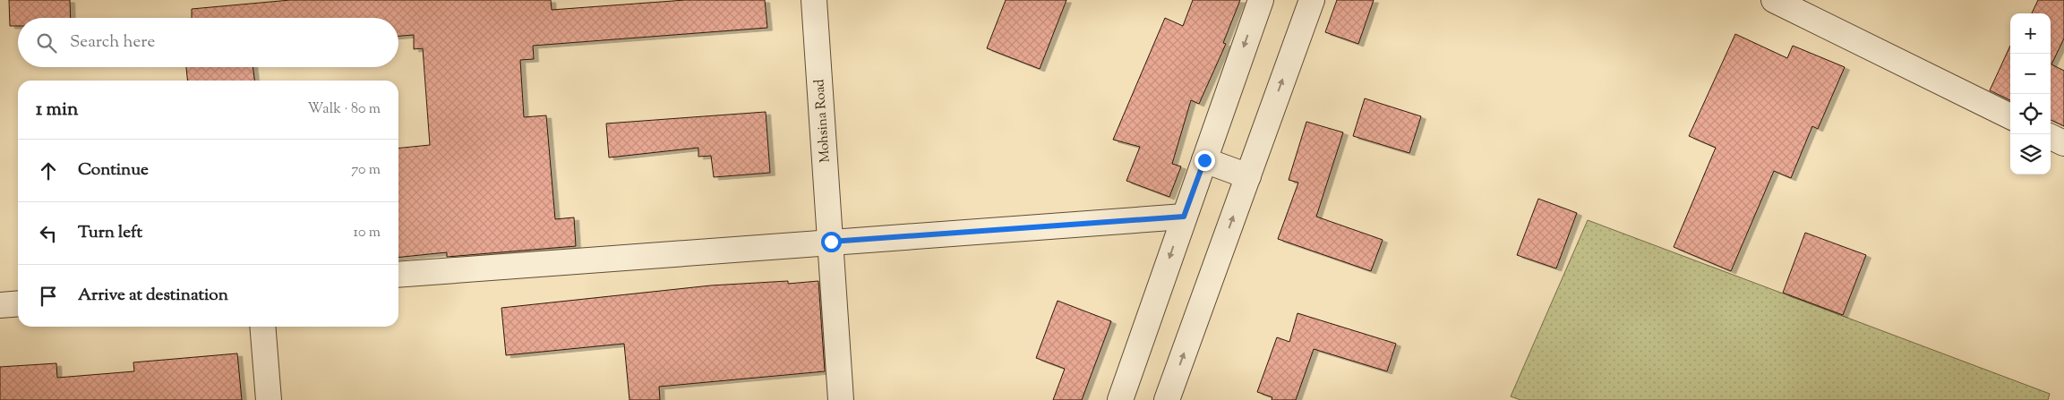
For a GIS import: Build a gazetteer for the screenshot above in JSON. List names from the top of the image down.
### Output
{
  "streets": {
    "street": ["Mohsina Road"]
  },
  "page": {
    "map_buttons": ["+", "−"],
    "search": "Search here",
    "heading": ["1 min", "Walk · 80 m"],
    "list": [
      ["Continue", "70 m"],
      ["Turn left", "10 m"],
      "Arrive at destination"
    ]
  }
}
